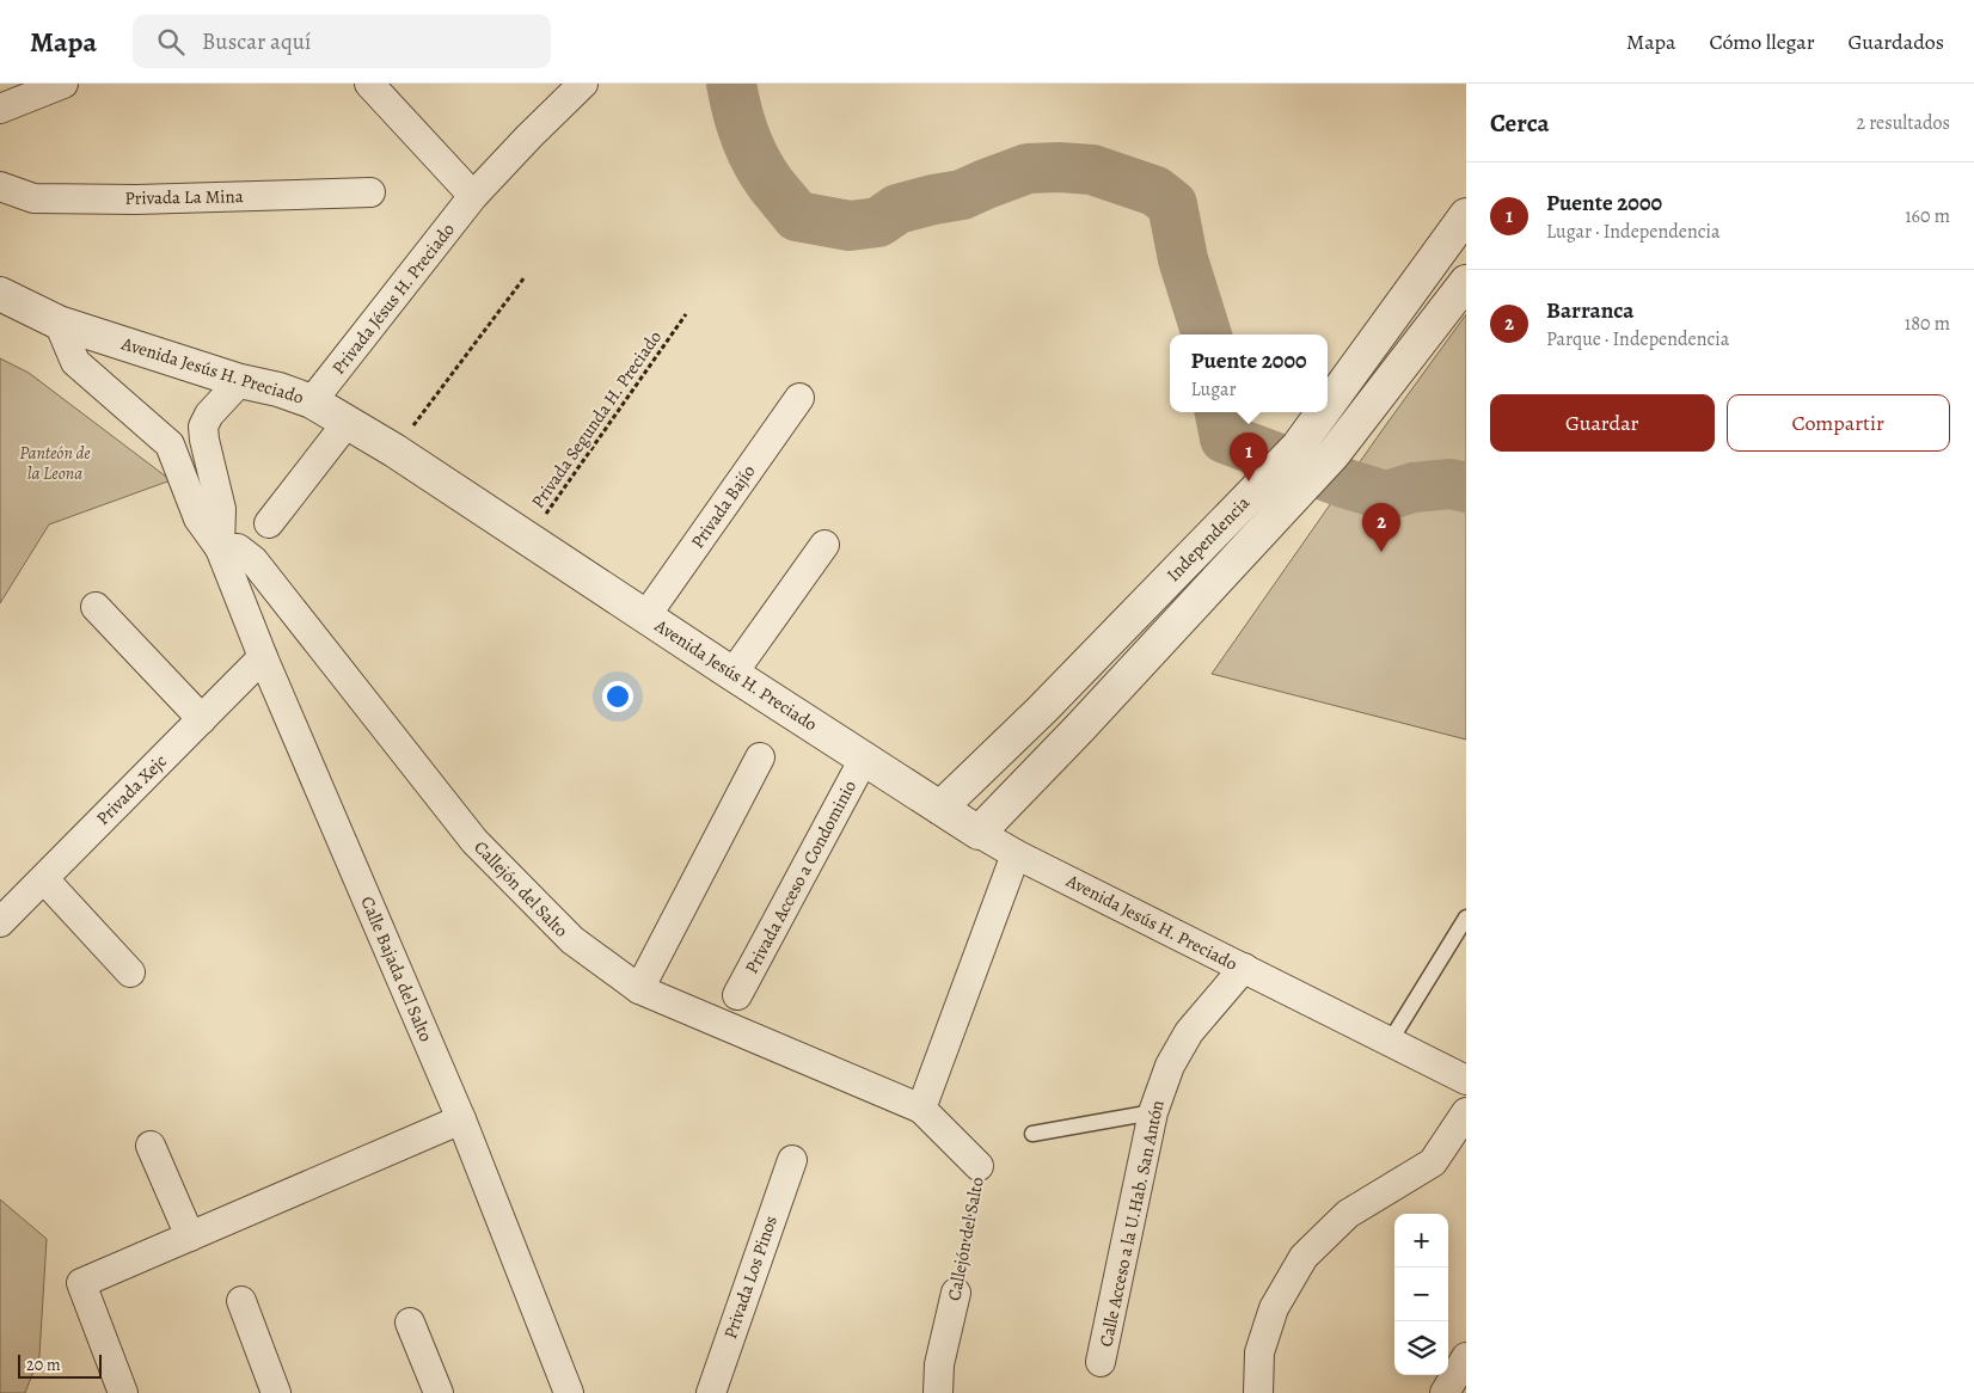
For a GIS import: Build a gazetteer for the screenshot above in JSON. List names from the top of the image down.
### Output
{
  "streets": {
    "street": [
      "Privada La Mina",
      "Privada Jésus H. Preciado",
      "Avenida Jesús H. Preciado",
      "Privada Bajío",
      "Independencia",
      "Privada Xejc",
      "Privada Acceso a Condominio",
      "Callejón del Salto",
      "Calle Bajada del Salto",
      "Calle Acceso a la U.Hab. San Antón",
      "Privada Los Pinos"
    ],
    "path": ["Privada Segunda H. Preciado"]
  },
  "crossings": [
    ["Privada Jésus H. Preciado", "Avenida Jesús H. Preciado"],
    ["Avenida Jesús H. Preciado", "Privada Segunda H. Preciado"],
    ["Avenida Jesús H. Preciado", "Privada Bajío"],
    ["Avenida Jesús H. Preciado", "Independencia"],
    ["Avenida Jesús H. Preciado", "Privada Acceso a Condominio"],
    ["Avenida Jesús H. Preciado", "Calle Bajada del Salto"],
    ["Avenida Jesús H. Preciado", "Calle Acceso a la U.Hab. San Antón"],
    ["Privada Xejc", "Calle Bajada del Salto"],
    ["Callejón del Salto", "Calle Bajada del Salto"]
  ],
  "parks": ["Panteón de la Leona"],
  "scale_bar": "20 m",
  "page": {
    "header": "Mapa",
    "search": "Buscar aquí",
    "nav": ["Mapa", "Cómo llegar", "Guardados"],
    "heading": ["Cerca", "2 resultados"],
    "list": [
      {
        "mark": "1",
        "name": "Puente 2000",
        "note": "Lugar · Independencia",
        "value": "160 m"
      },
      {
        "mark": "2",
        "name": "Barranca",
        "note": "Parque · Independencia",
        "value": "180 m"
      }
    ],
    "popup": ["Puente 2000", "Lugar"],
    "buttons": ["Guardar", "Compartir"],
    "pins": ["1", "2"],
    "map_buttons": ["+", "−"],
    "scale": "20 m"
  }
}
